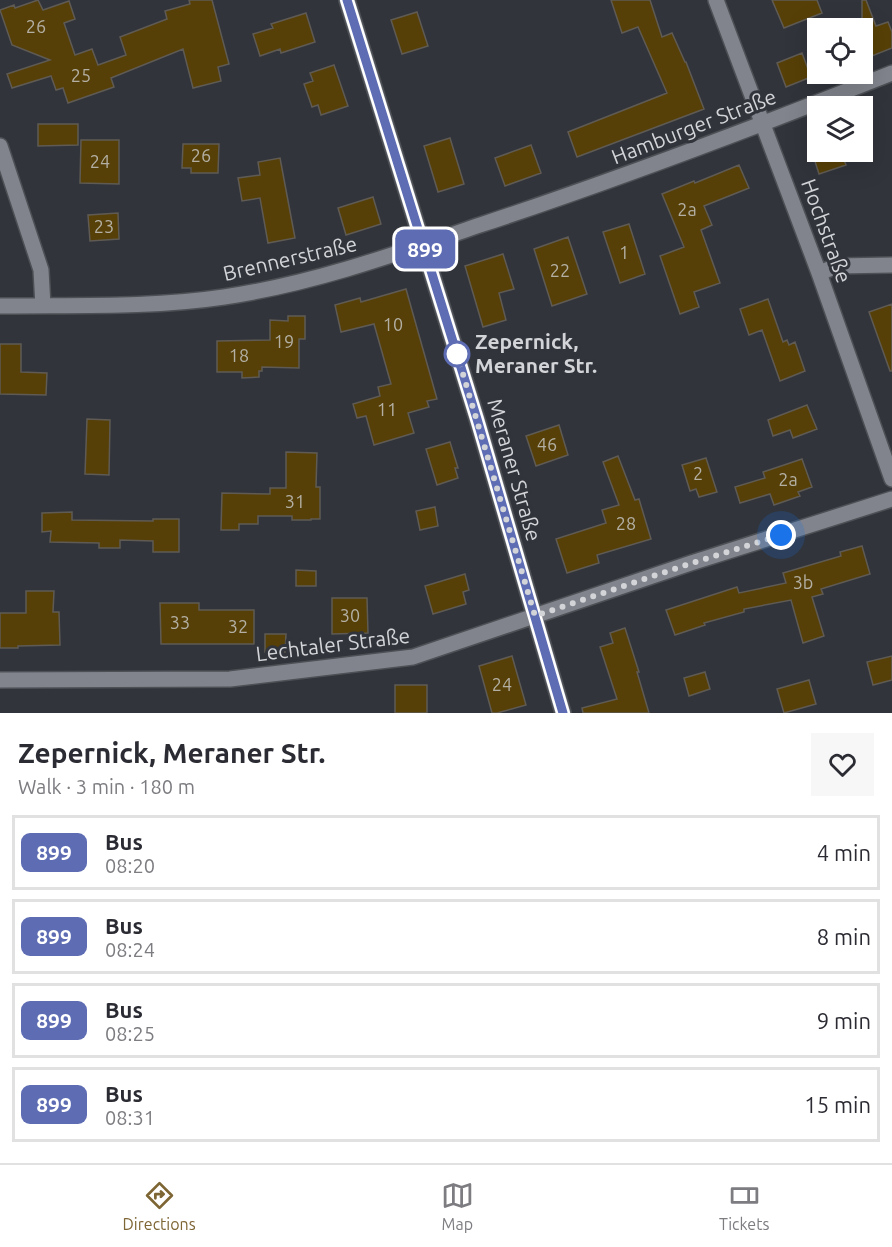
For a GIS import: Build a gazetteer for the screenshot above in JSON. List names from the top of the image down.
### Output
{
  "streets": {
    "street": [
      "Hamburger Straße",
      "Hochstraße",
      "Brennerstraße",
      "Meraner Straße",
      "Lechtaler Straße"
    ]
  },
  "crossings": [
    ["Hamburger Straße", "Hochstraße"],
    ["Hamburger Straße", "Brennerstraße"],
    ["Brennerstraße", "Meraner Straße"],
    ["Meraner Straße", "Lechtaler Straße"]
  ],
  "places": ["Zepernick, Meraner Str."],
  "lines": ["bus line 899"],
  "house_numbers": [
    "26",
    "25",
    "26",
    "24",
    "2a",
    "23",
    "1",
    "22",
    "10",
    "19",
    "18",
    "11",
    "46",
    "2",
    "2a",
    "31",
    "28",
    "3b",
    "30",
    "33",
    "32",
    "24"
  ],
  "page": {
    "on_map": "899",
    "heading": ["Zepernick, Meraner Str.", "Walk · 3 min · 180 m"],
    "list": [
      {
        "mark": "899",
        "name": "Bus",
        "note": "08:20",
        "value": "4 min"
      },
      {
        "mark": "899",
        "name": "Bus",
        "note": "08:24",
        "value": "8 min"
      },
      {
        "mark": "899",
        "name": "Bus",
        "note": "08:25",
        "value": "9 min"
      },
      {
        "mark": "899",
        "name": "Bus",
        "note": "08:31",
        "value": "15 min"
      }
    ],
    "tabs": ["Directions", "Map", "Tickets"]
  }
}
